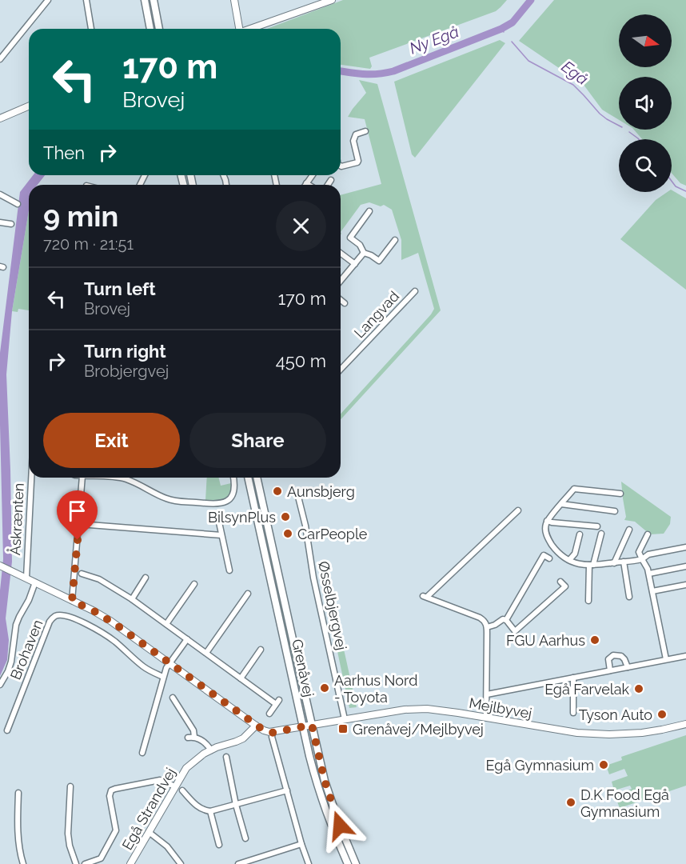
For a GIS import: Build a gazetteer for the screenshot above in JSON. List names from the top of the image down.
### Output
{
  "streets": {
    "main road": ["Grenåvej"],
    "street": [
      "Langvad",
      "Åskrænten",
      "Øsselbjergvej",
      "Brohaven",
      "Mejlbyvej",
      "Egå Strandvej"
    ]
  },
  "crossings": [
    ["Øsselbjergvej", "Mejlbyvej"],
    ["Grenåvej", "Mejlbyvej"]
  ],
  "water": ["Ny Egå", "Egå"],
  "places": {
    "other": [
      "Aunsbjerg",
      "BilsynPlus",
      "CarPeople",
      "FGU Aarhus",
      "Aarhus Nord - Toyota",
      "Egå Farvelak",
      "Tyson Auto",
      "Egå Gymnasium",
      "D.K Food Egå Gymnasium"
    ],
    "transit": ["Grenåvej/Mejlbyvej"]
  },
  "north": "right",
  "page": {
    "turn": ["170 m", "Brovej"],
    "then": "Then",
    "heading": ["9 min", "720 m · 21:51"],
    "list": [
      {
        "name": "Turn left",
        "note": "Brovej",
        "value": "170 m"
      },
      {
        "name": "Turn right",
        "note": "Brobjergvej",
        "value": "450 m"
      }
    ],
    "buttons": ["Exit", "Share"]
  }
}
